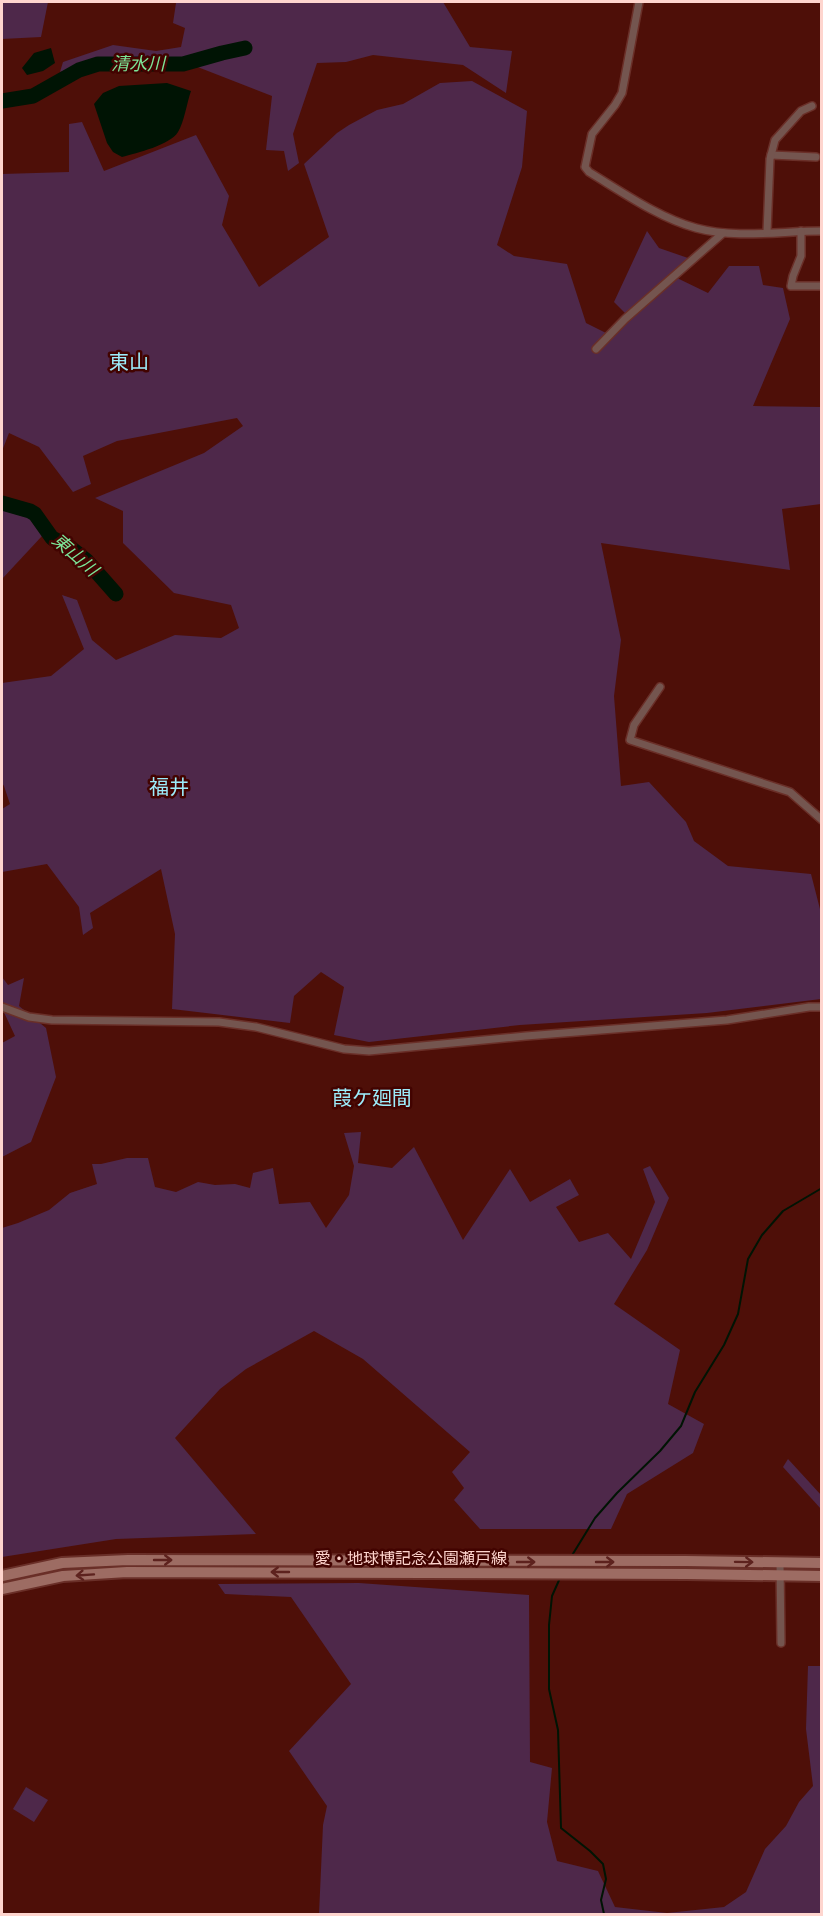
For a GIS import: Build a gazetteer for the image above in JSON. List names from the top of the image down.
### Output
{
  "streets": {
    "main road": ["愛・地球博記念公園瀬戸線"]
  },
  "districts": ["東山", "福井", "葭ケ廻間"],
  "water": ["清水川", "東山川"]
}
